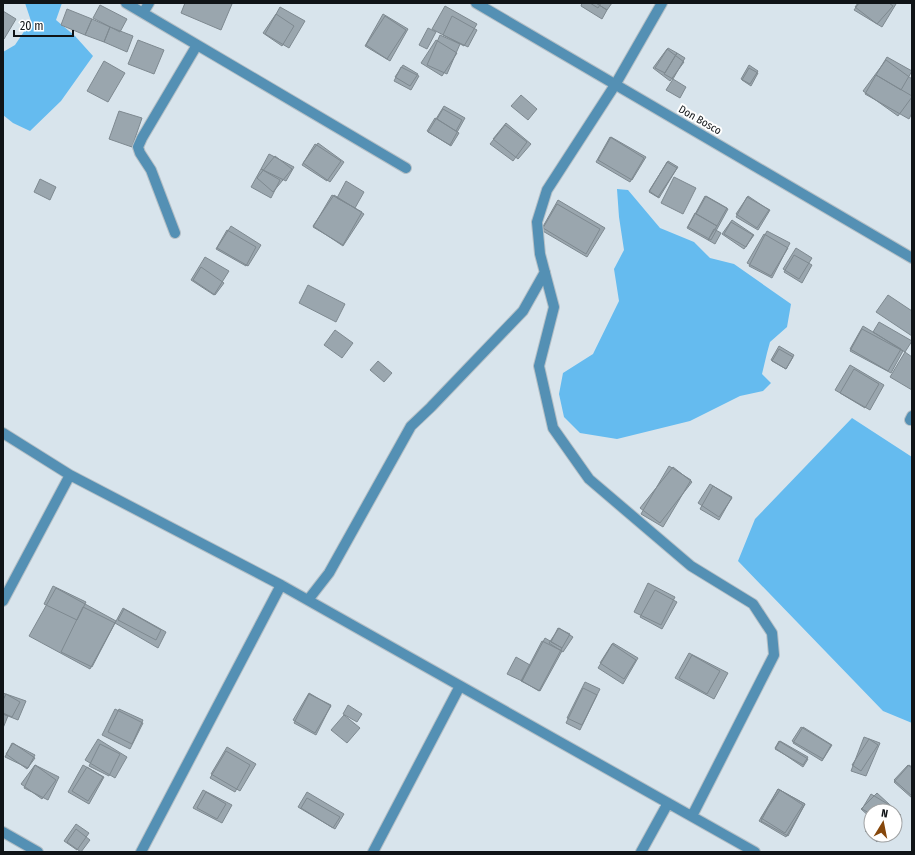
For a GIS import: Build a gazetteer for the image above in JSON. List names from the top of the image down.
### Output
{
  "streets": {
    "street": ["Don Bosco"]
  },
  "scale_bar": "20 m",
  "north": "top"
}
